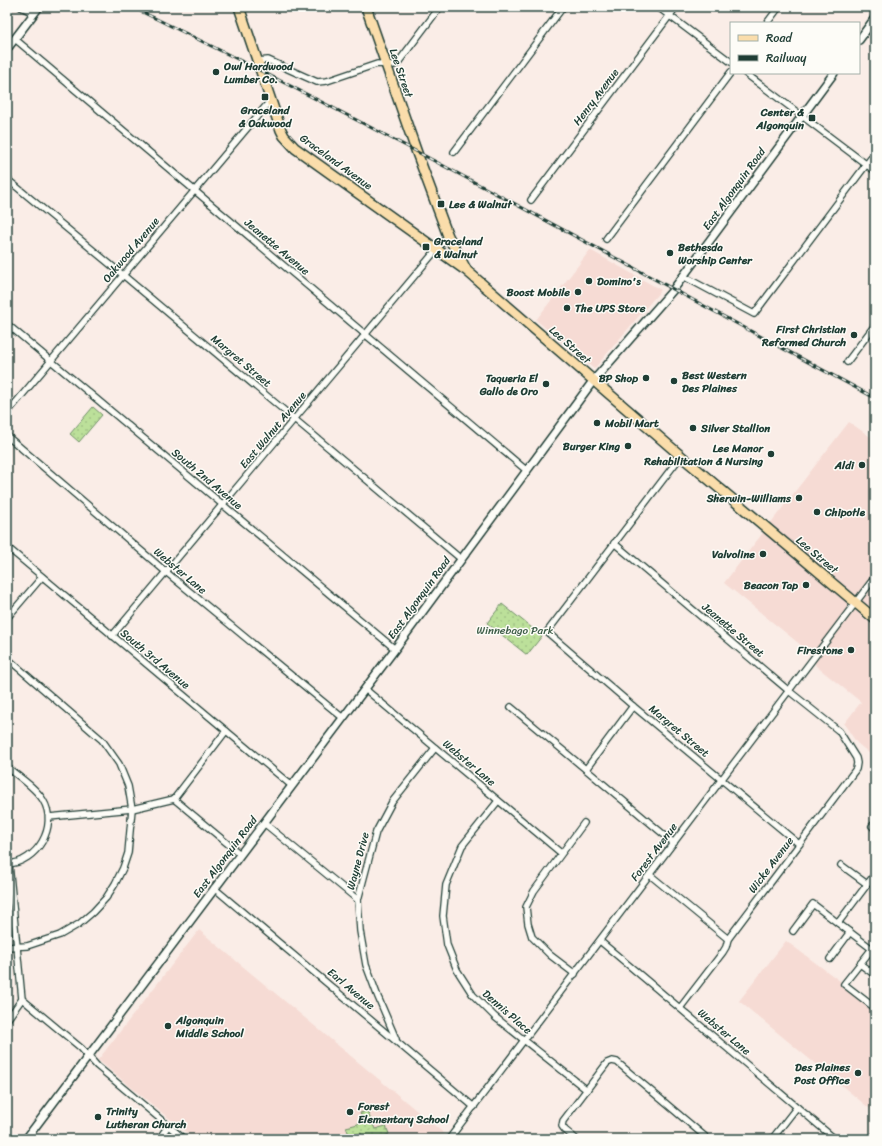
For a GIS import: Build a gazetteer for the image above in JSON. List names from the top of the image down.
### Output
{
  "streets": {
    "main road": ["Lee Street", "Graceland Avenue"],
    "street": [
      "Henry Avenue",
      "East Algonquin Road",
      "Jeanette Avenue",
      "Oakwood Avenue",
      "Margret Street",
      "East Walnut Avenue",
      "South 2nd Avenue",
      "Webster Lane",
      "Jeanette Street",
      "South 3rd Avenue",
      "Forest Avenue",
      "Wayne Drive",
      "Wicke Avenue",
      "Earl Avenue",
      "Dennis Place"
    ]
  },
  "crossings": [
    ["Lee Street", "Graceland Avenue"],
    ["Lee Street", "East Algonquin Road"],
    ["Lee Street", "East Walnut Avenue"],
    ["Lee Street", "Forest Avenue"],
    ["Graceland Avenue", "Oakwood Avenue"],
    ["Graceland Avenue", "East Walnut Avenue"],
    ["East Algonquin Road", "Jeanette Avenue"],
    ["East Algonquin Road", "Margret Street"],
    ["East Algonquin Road", "South 2nd Avenue"],
    ["East Algonquin Road", "Webster Lane"],
    ["East Algonquin Road", "South 3rd Avenue"],
    ["East Algonquin Road", "Earl Avenue"],
    ["Jeanette Avenue", "Oakwood Avenue"],
    ["Jeanette Avenue", "East Walnut Avenue"],
    ["Oakwood Avenue", "Margret Street"],
    ["Oakwood Avenue", "South 2nd Avenue"],
    ["Margret Street", "East Walnut Avenue"],
    ["Margret Street", "Jeanette Street"],
    ["Margret Street", "Forest Avenue"],
    ["Margret Street", "Wicke Avenue"],
    ["East Walnut Avenue", "South 2nd Avenue"],
    ["East Walnut Avenue", "Webster Lane"],
    ["East Walnut Avenue", "South 3rd Avenue"],
    ["Webster Lane", "Forest Avenue"],
    ["Webster Lane", "Wayne Drive"],
    ["Webster Lane", "Wicke Avenue"],
    ["Webster Lane", "Dennis Place"],
    ["Jeanette Street", "Forest Avenue"],
    ["Jeanette Street", "Wicke Avenue"],
    ["Forest Avenue", "Earl Avenue"],
    ["Forest Avenue", "Dennis Place"],
    ["Wayne Drive", "Earl Avenue"]
  ],
  "parks": ["Winnebago Park"],
  "places": {
    "other": [
      "Owl Hardwood Lumber Co.",
      "Bethesda Worship Center",
      "Domino's",
      "Boost Mobile",
      "The UPS Store",
      "First Christian Reformed Church",
      "BP Shop",
      "Best Western Des Plaines",
      "Taqueria El Gallo de Oro",
      "Mobil Mart",
      "Silver Stallion",
      "Burger King",
      "Lee Manor Rehabilitation & Nursing",
      "Aldi",
      "Sherwin-Williams",
      "Chipotle",
      "Valvoline",
      "Beacon Tap",
      "Firestone",
      "Algonquin Middle School",
      "Des Plaines Post Office",
      "Forest Elementary School",
      "Trinity Lutheran Church"
    ],
    "transit": [
      "Graceland & Oakwood",
      "Center & Algonquin",
      "Lee & Walnut",
      "Graceland & Walnut"
    ]
  },
  "legend": ["Road", "Railway"]
}
